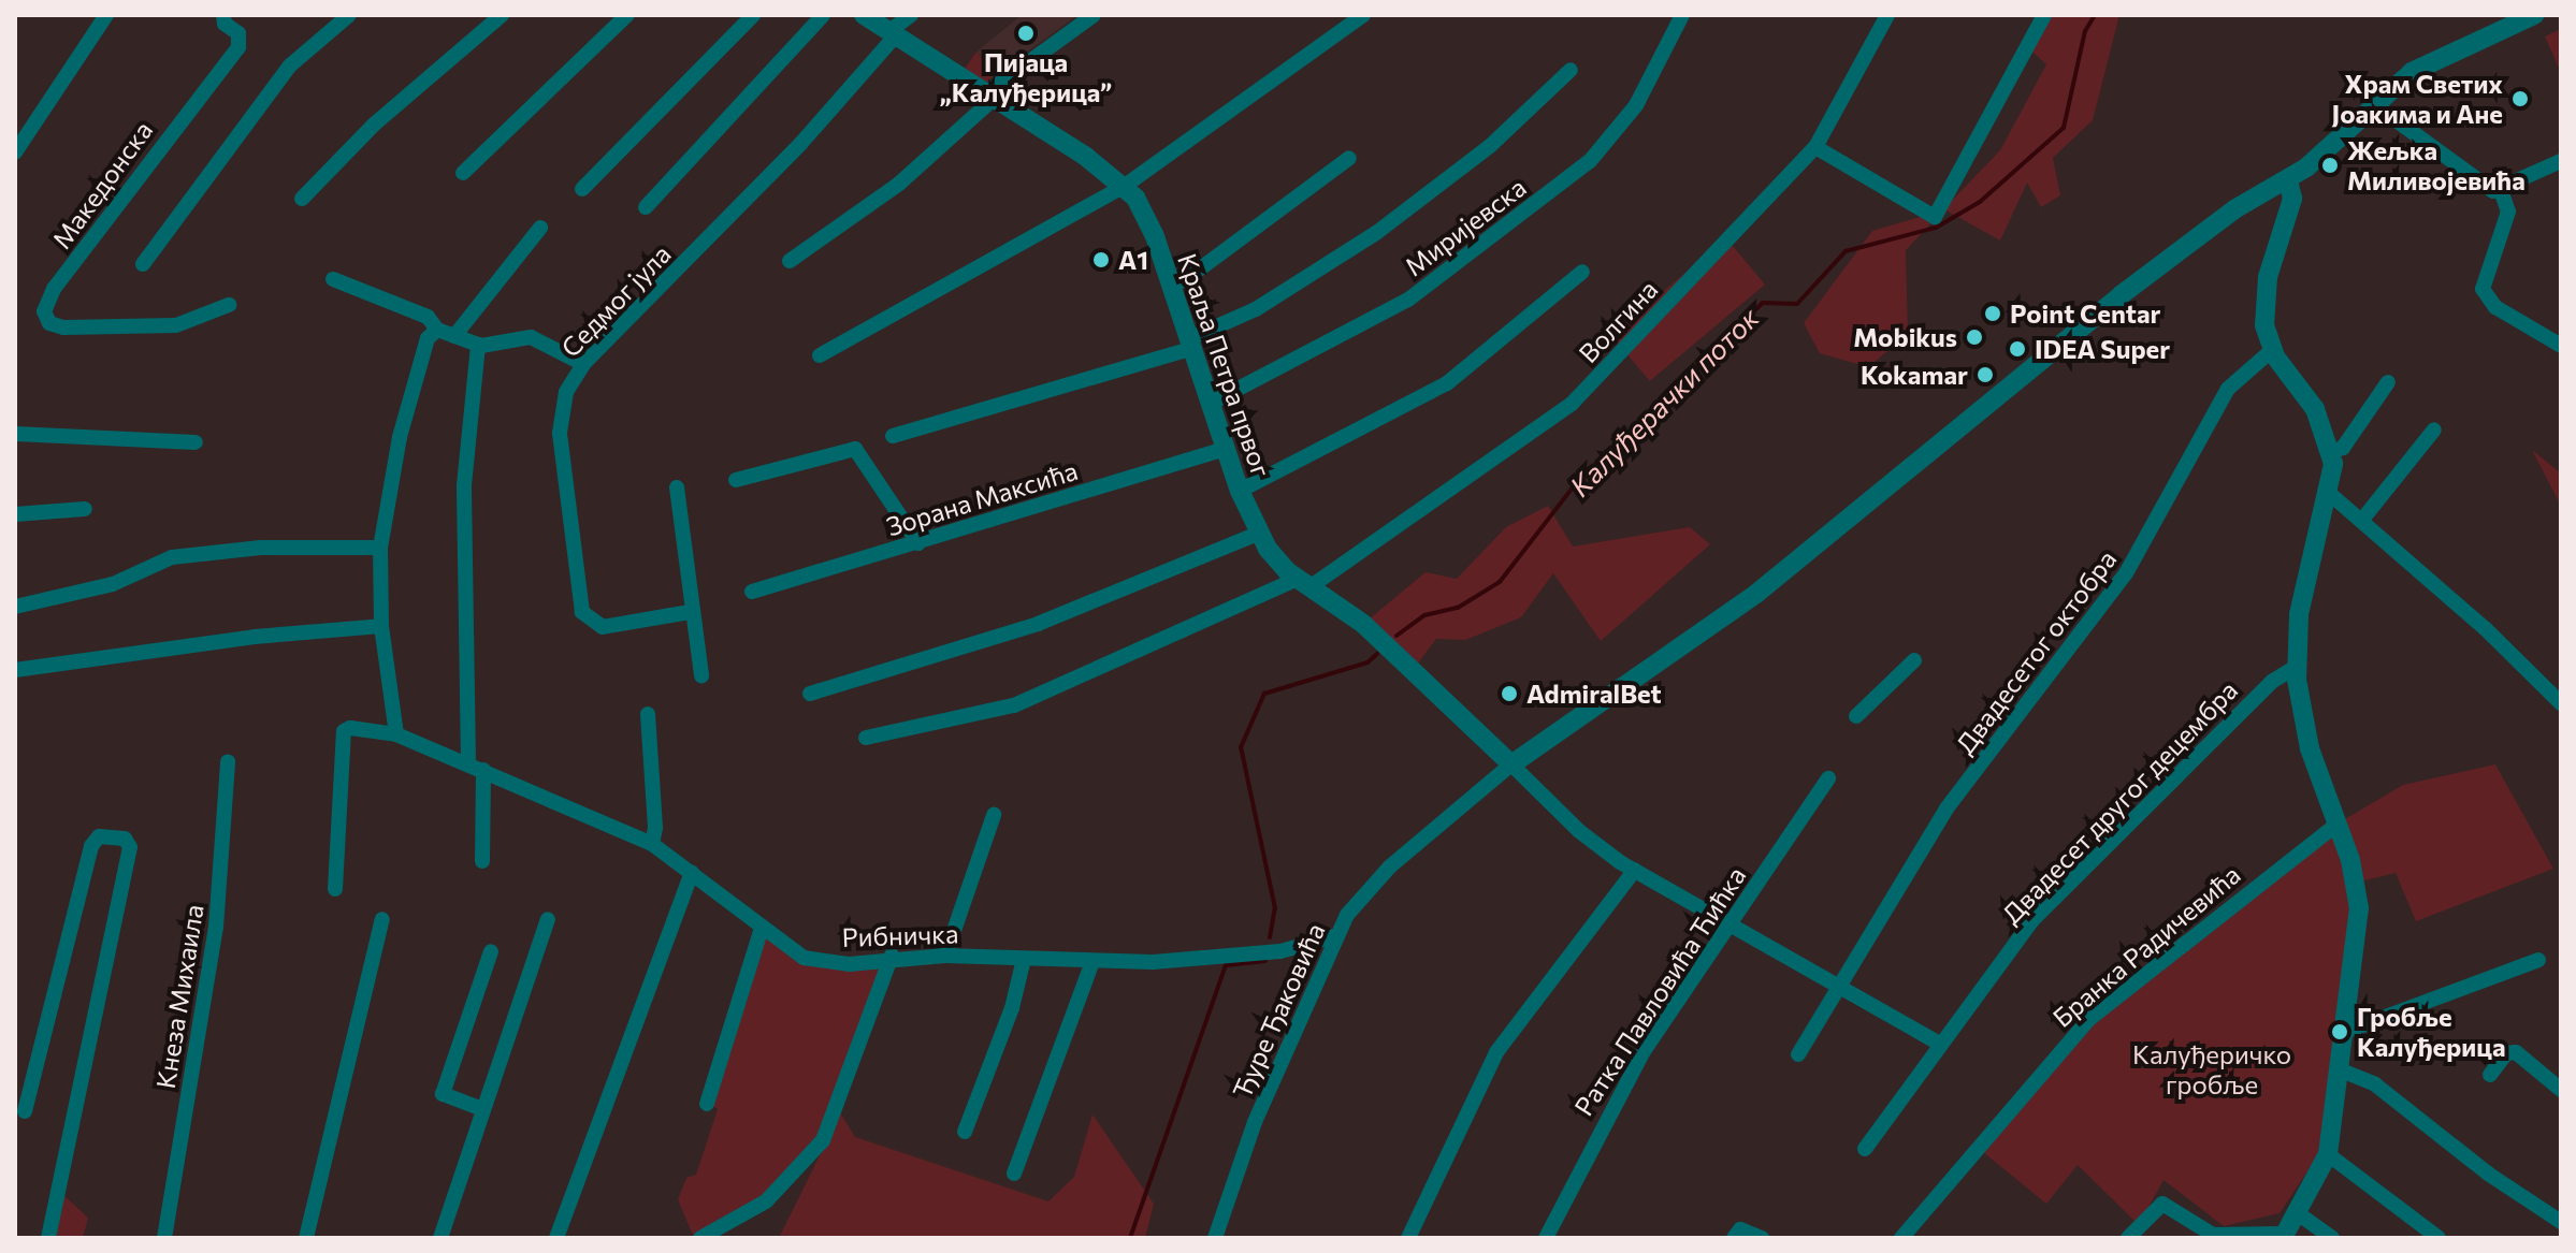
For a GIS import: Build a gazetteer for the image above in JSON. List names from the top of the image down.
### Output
{
  "streets": {
    "street": [
      "Македонска",
      "Миријевска",
      "Седмог јула",
      "Волгина",
      "Краља Петра првог",
      "Зорана Максића",
      "Двадесетог октобра",
      "Двадесет другог децембра",
      "Рибничка",
      "Бранка Радичевића",
      "Ратка Павловића Ћићка",
      "Кнеза Михаила",
      "Ђуре Ђаковића"
    ]
  },
  "crossings": [
    ["Миријевска", "Краља Петра првог"],
    ["Седмог јула", "Краља Петра првог"],
    ["Волгина", "Краља Петра првог"],
    ["Краља Петра првог", "Зорана Максића"],
    ["Краља Петра првог", "Ђуре Ђаковића"],
    ["Рибничка", "Ђуре Ђаковића"]
  ],
  "water": ["Калуђерачки поток"],
  "parks": ["Калуђеричко гробље"],
  "places": [
    "Пијаца „Калуђерица”",
    "Храм Светих Јоакима и Ане",
    "Жељка Миливојевића",
    "A1",
    "Point Centar",
    "Mobikus",
    "IDEA Super",
    "Kokamar",
    "AdmiralBet",
    "Гробље Калуђерица"
  ]
}
